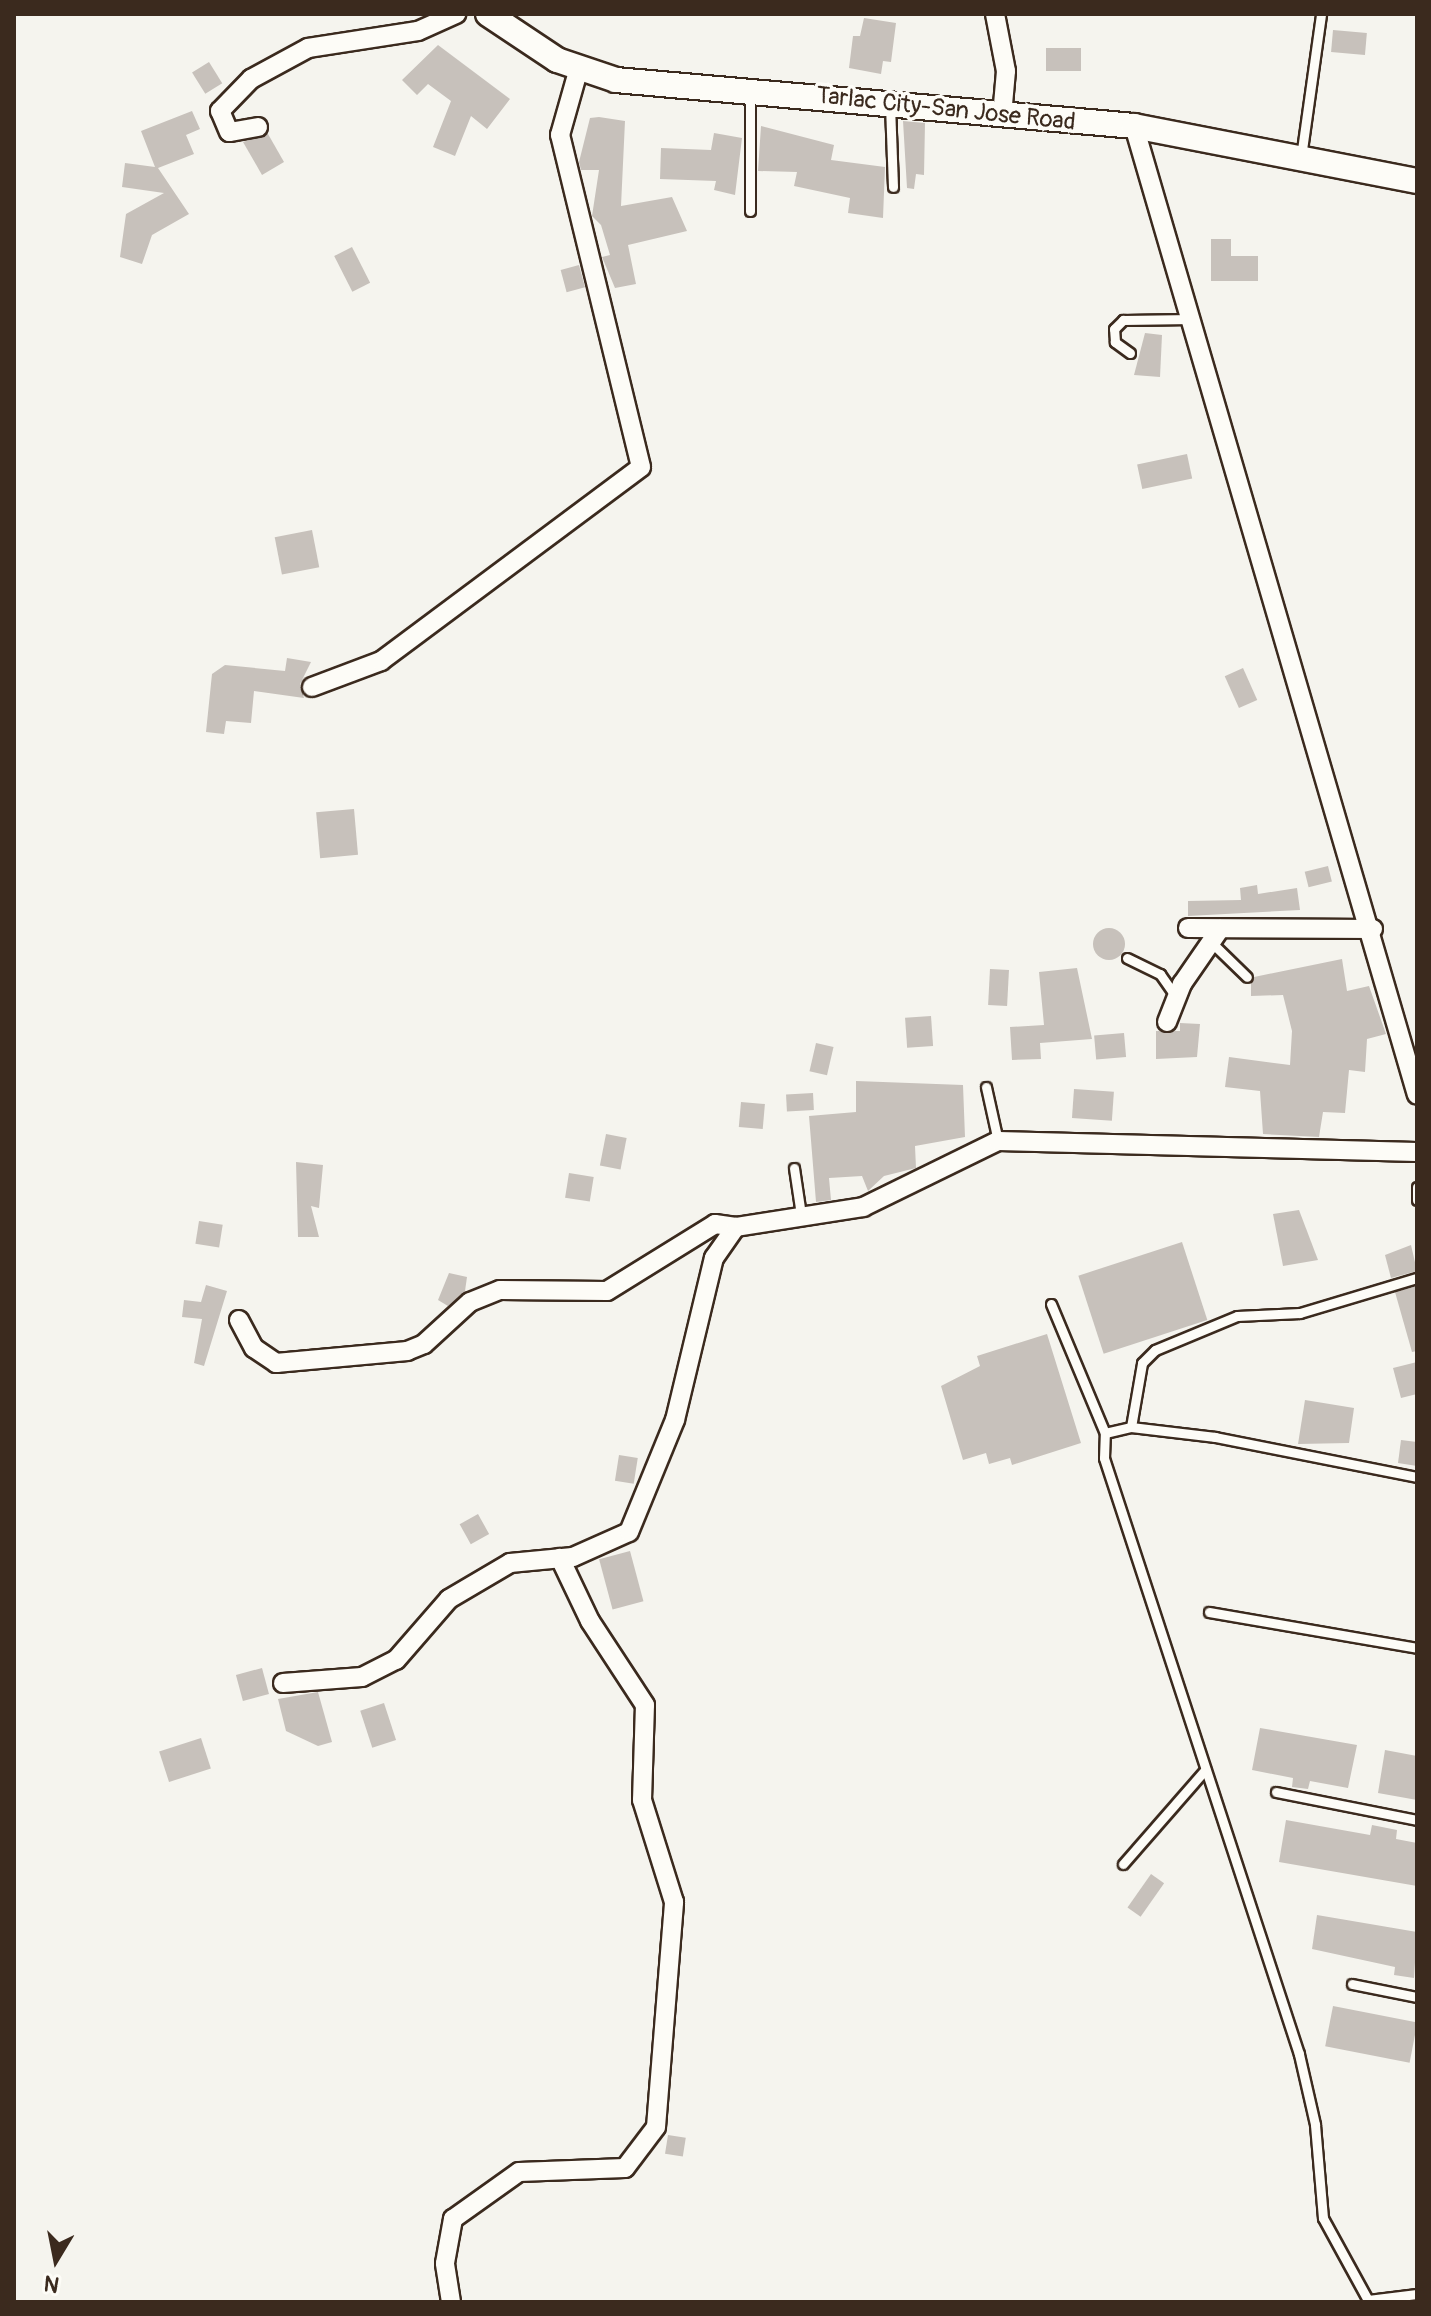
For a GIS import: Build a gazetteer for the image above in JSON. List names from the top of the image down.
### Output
{
  "streets": {
    "main road": ["Tarlac City-San Jose Road"]
  },
  "north": "bottom"
}
